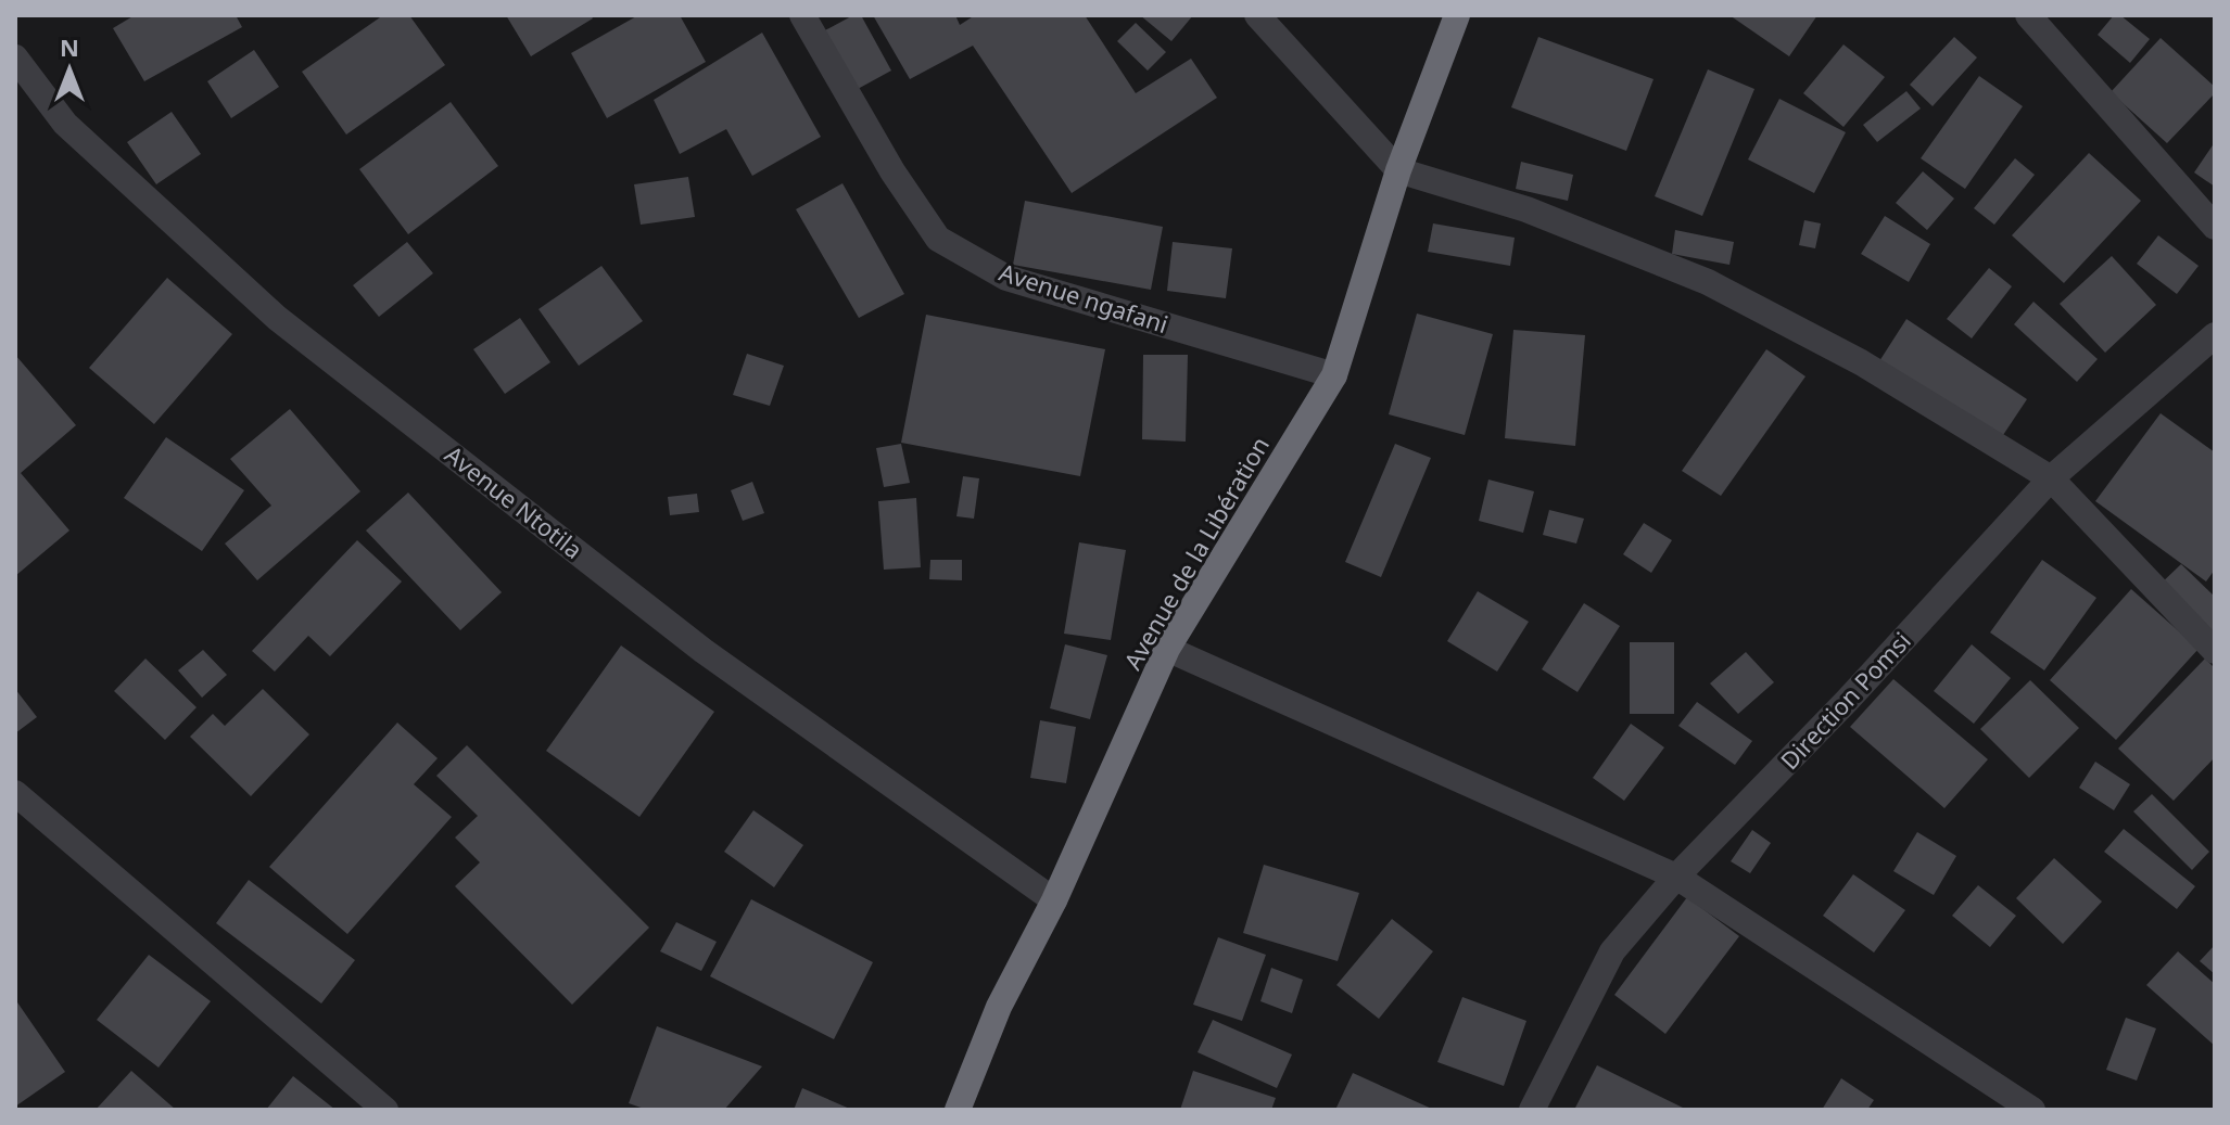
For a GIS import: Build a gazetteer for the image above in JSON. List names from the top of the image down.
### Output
{
  "streets": {
    "highway": ["Avenue de la Libération"],
    "street": ["Avenue ngafani", "Avenue Ntotila", "Direction Pomsi"]
  },
  "crossings": [
    ["Avenue ngafani", "Avenue de la Libération"],
    ["Avenue Ntotila", "Avenue de la Libération"]
  ],
  "north": "top"
}
